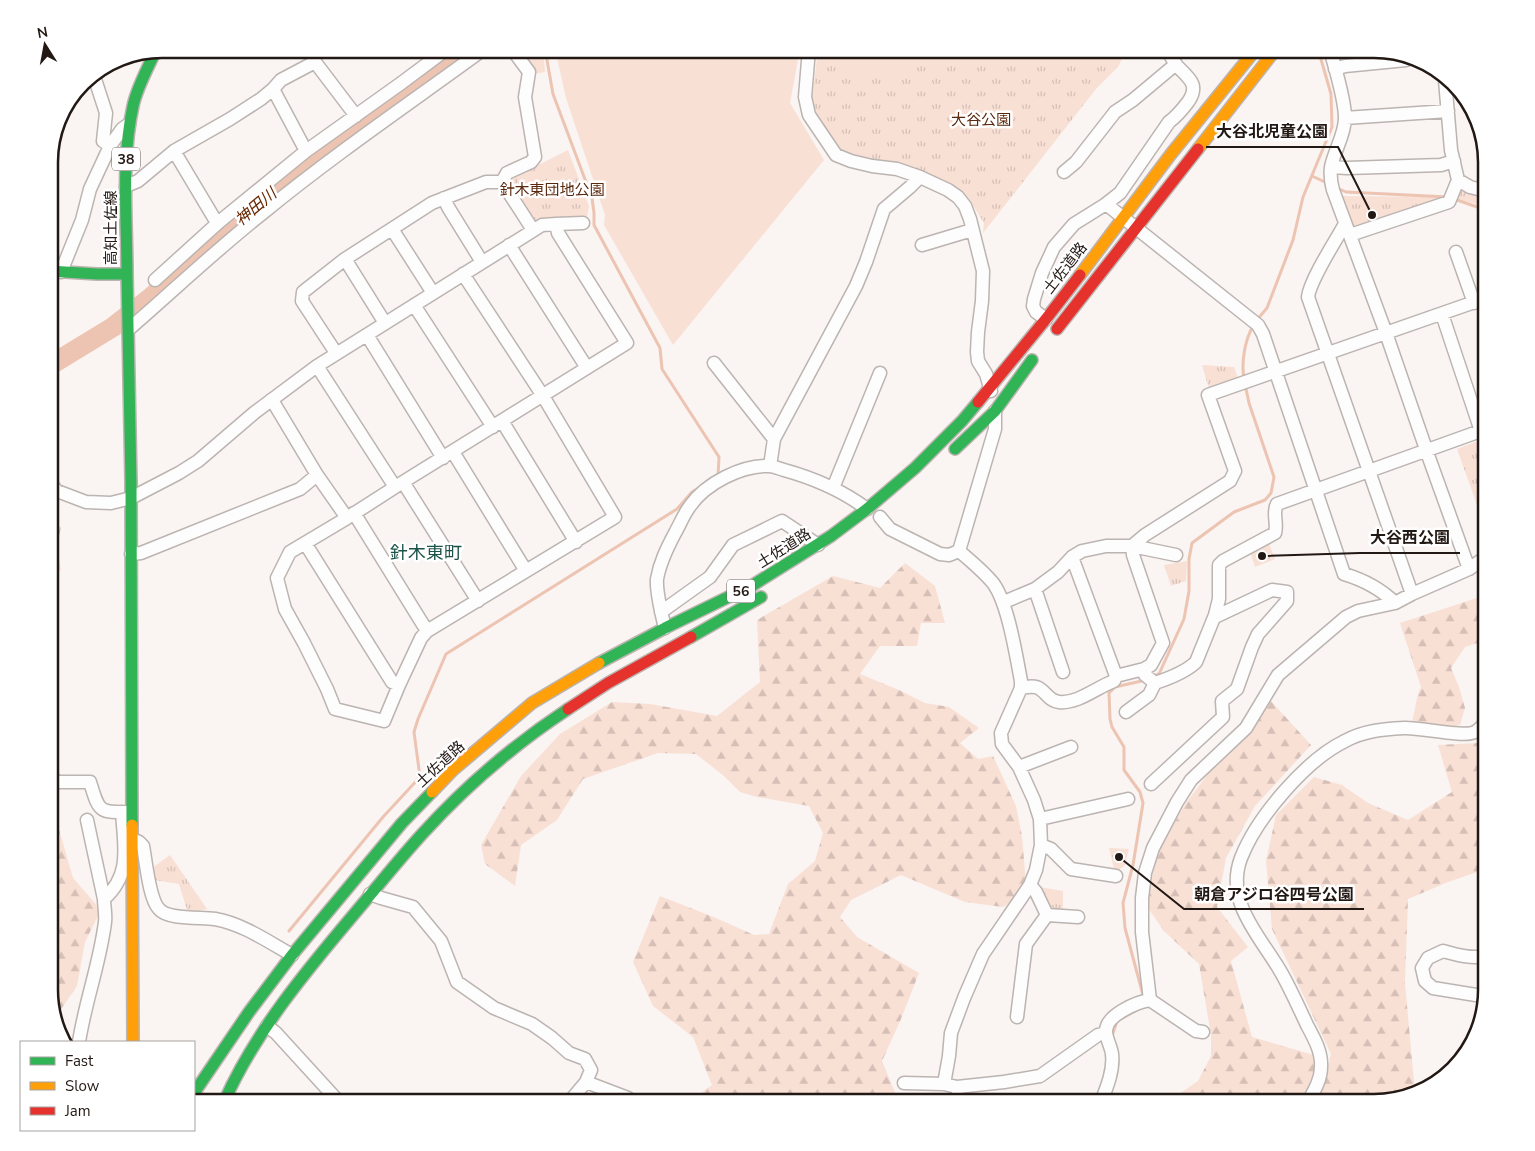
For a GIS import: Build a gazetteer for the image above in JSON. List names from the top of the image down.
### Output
{
  "streets": {
    "main road": [
      "38",
      "高知土佐線",
      "土佐道路",
      "56"
    ]
  },
  "districts": ["針木東町"],
  "water": ["神田川"],
  "parks": ["大谷公園", "針木東団地公園"],
  "places": ["大谷北児童公園", "大谷西公園", "朝倉アジロ谷四号公園"],
  "legend": ["Fast", "Slow", "Jam"],
  "north": "top"
}
